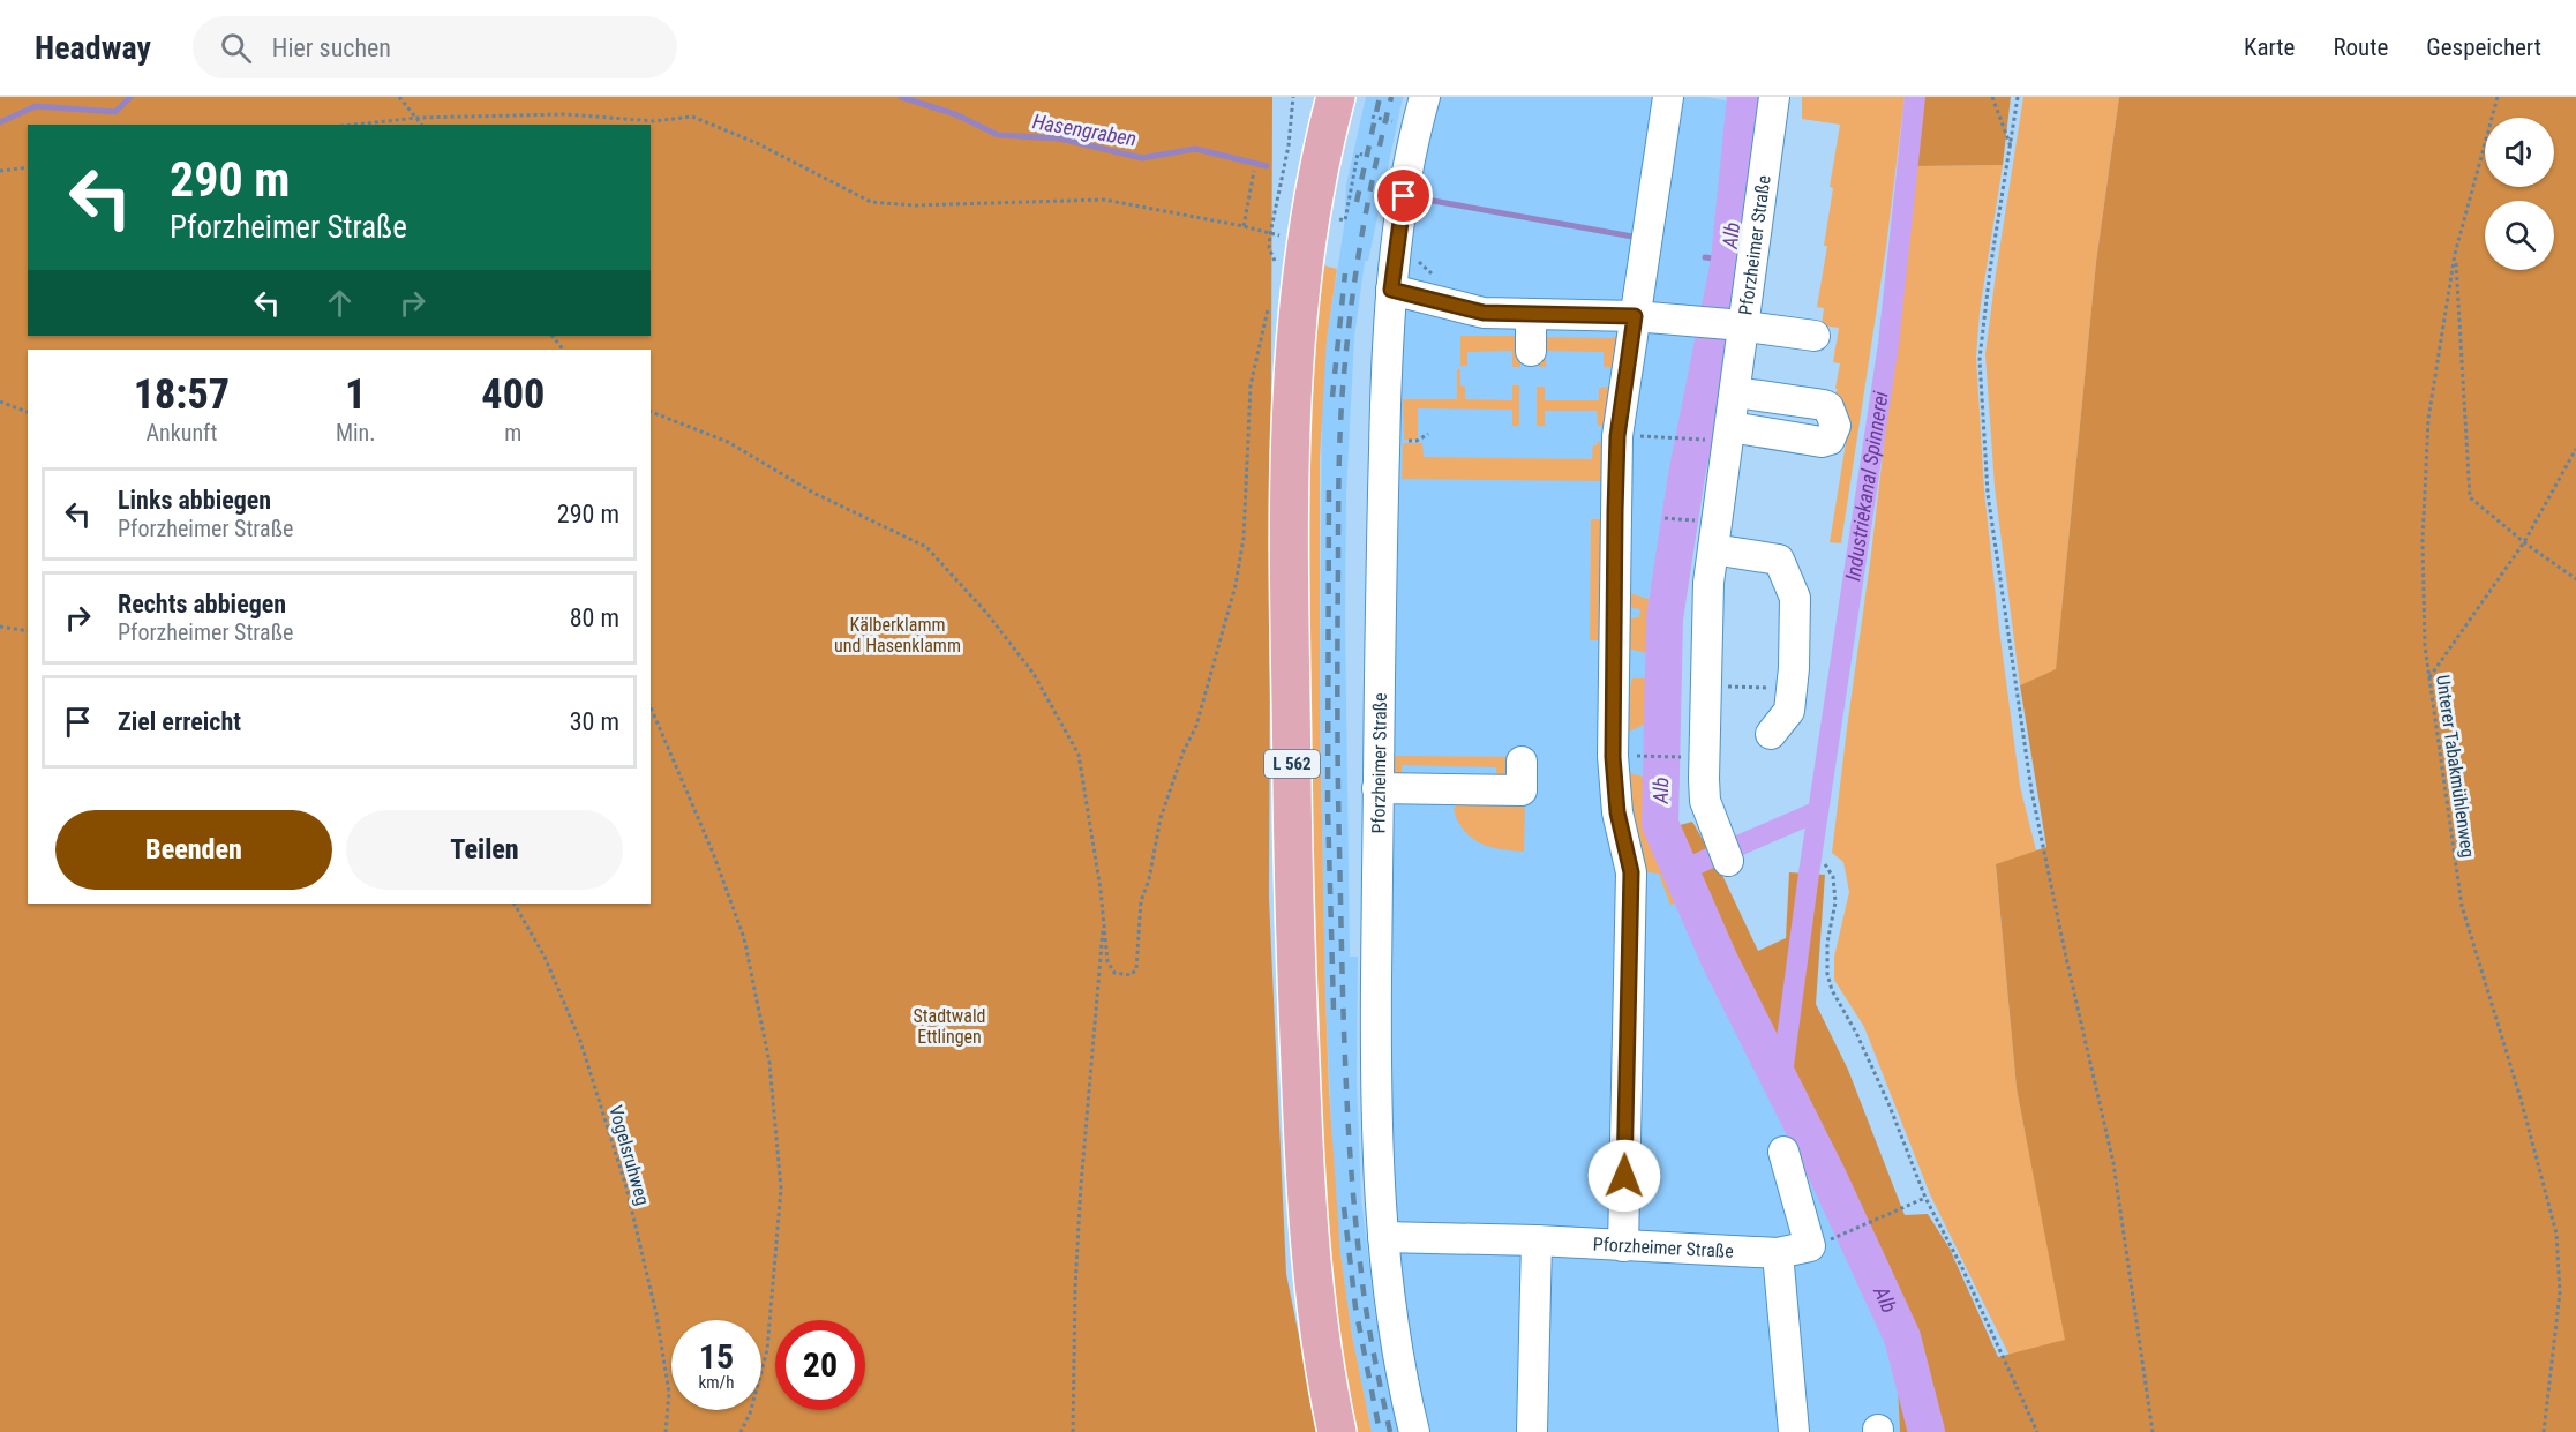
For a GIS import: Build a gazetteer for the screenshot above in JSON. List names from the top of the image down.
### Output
{
  "streets": {
    "main road": ["L 562"],
    "street": ["Pforzheimer Straße"],
    "path": ["Unterer Tabakmühlenweg", "Vogelsruhweg"]
  },
  "water": ["Hasengraben", "Alb", "Industriekanal Spinnerei"],
  "parks": ["Kälberklamm und Hasenklamm", "Stadtwald Ettlingen"],
  "page": {
    "header": "Headway",
    "search": "Hier suchen",
    "nav": ["Karte", "Route", "Gespeichert"],
    "turn": ["290 m", "Pforzheimer Straße"],
    "eta": [
      "18:57",
      "Ankunft",
      "1",
      "Min.",
      "400",
      "m"
    ],
    "list": [
      {
        "name": "Links abbiegen",
        "note": "Pforzheimer Straße",
        "value": "290 m"
      },
      {
        "name": "Rechts abbiegen",
        "note": "Pforzheimer Straße",
        "value": "80 m"
      },
      {
        "name": "Ziel erreicht",
        "value": "30 m"
      }
    ],
    "buttons": ["Beenden", "Teilen"],
    "speed": "15 km/h",
    "limit": "20"
  }
}
